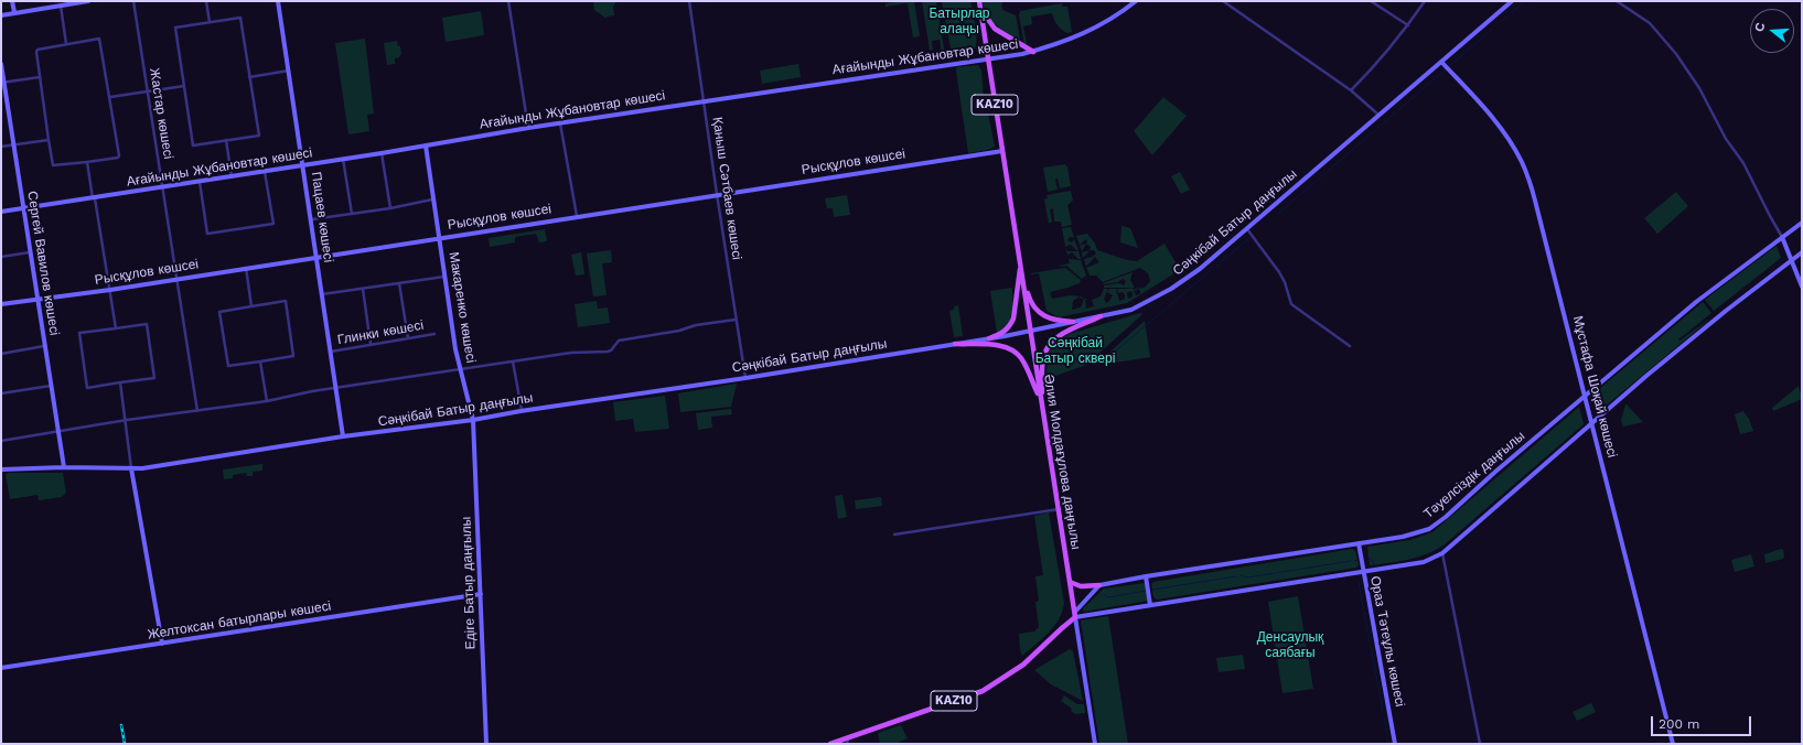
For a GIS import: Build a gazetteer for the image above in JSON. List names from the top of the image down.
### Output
{
  "streets": {
    "main road": ["KAZ10", "Әлия Молдағұлова даңғылы"],
    "street": [
      "Ағайынды Жұбановтар көшесі",
      "Жастар көшесі",
      "Рысқұлов көшсеі",
      "Қаныш Сәтбаев көшесі",
      "Пацаев көшесі",
      "Сәңкібай Батыр даңғылы",
      "Сергей Вавилов көшесі",
      "Макаренко көшесі",
      "Глинки көшесі",
      "Мұстафа Шоқай көшесі",
      "Тәуелсіздік даңғылы",
      "Едіге Батыр даңғылы",
      "Желтоксан батырлары көшесі",
      "Ораз Тәтеұлы көшесі"
    ]
  },
  "crossings": [
    ["Ағайынды Жұбановтар көшесі", "Жастар көшесі"],
    ["Ағайынды Жұбановтар көшесі", "Қаныш Сәтбаев көшесі"],
    ["Ағайынды Жұбановтар көшесі", "Пацаев көшесі"],
    ["Ағайынды Жұбановтар көшесі", "Сергей Вавилов көшесі"],
    ["Ағайынды Жұбановтар көшесі", "Макаренко көшесі"],
    ["Ағайынды Жұбановтар көшесі", "Әлия Молдағұлова даңғылы"],
    ["KAZ10", "Әлия Молдағұлова даңғылы"],
    ["Жастар көшесі", "Рысқұлов көшсеі"],
    ["Рысқұлов көшсеі", "Қаныш Сәтбаев көшесі"],
    ["Рысқұлов көшсеі", "Пацаев көшесі"],
    ["Рысқұлов көшсеі", "Сергей Вавилов көшесі"],
    ["Рысқұлов көшсеі", "Макаренко көшесі"],
    ["Рысқұлов көшсеі", "Әлия Молдағұлова даңғылы"],
    ["Қаныш Сәтбаев көшесі", "Сәңкібай Батыр даңғылы"],
    ["Пацаев көшесі", "Сәңкібай Батыр даңғылы"],
    ["Пацаев көшесі", "Глинки көшесі"],
    ["Сәңкібай Батыр даңғылы", "Сергей Вавилов көшесі"],
    ["Сәңкібай Батыр даңғылы", "Макаренко көшесі"],
    ["Сәңкібай Батыр даңғылы", "Мұстафа Шоқай көшесі"],
    ["Сәңкібай Батыр даңғылы", "Әлия Молдағұлова даңғылы"],
    ["Сәңкібай Батыр даңғылы", "Едіге Батыр даңғылы"],
    ["Макаренко көшесі", "Едіге Батыр даңғылы"],
    ["Мұстафа Шоқай көшесі", "Тәуелсіздік даңғылы"],
    ["Тәуелсіздік даңғылы", "Ораз Тәтеұлы көшесі"],
    ["Едіге Батыр даңғылы", "Желтоксан батырлары көшесі"]
  ],
  "parks": ["Батырлар алаңы", "Сәңкібай Батыр сквері", "Денсаулық саябағы"],
  "scale_bar": "200 m",
  "north": "left"
}
